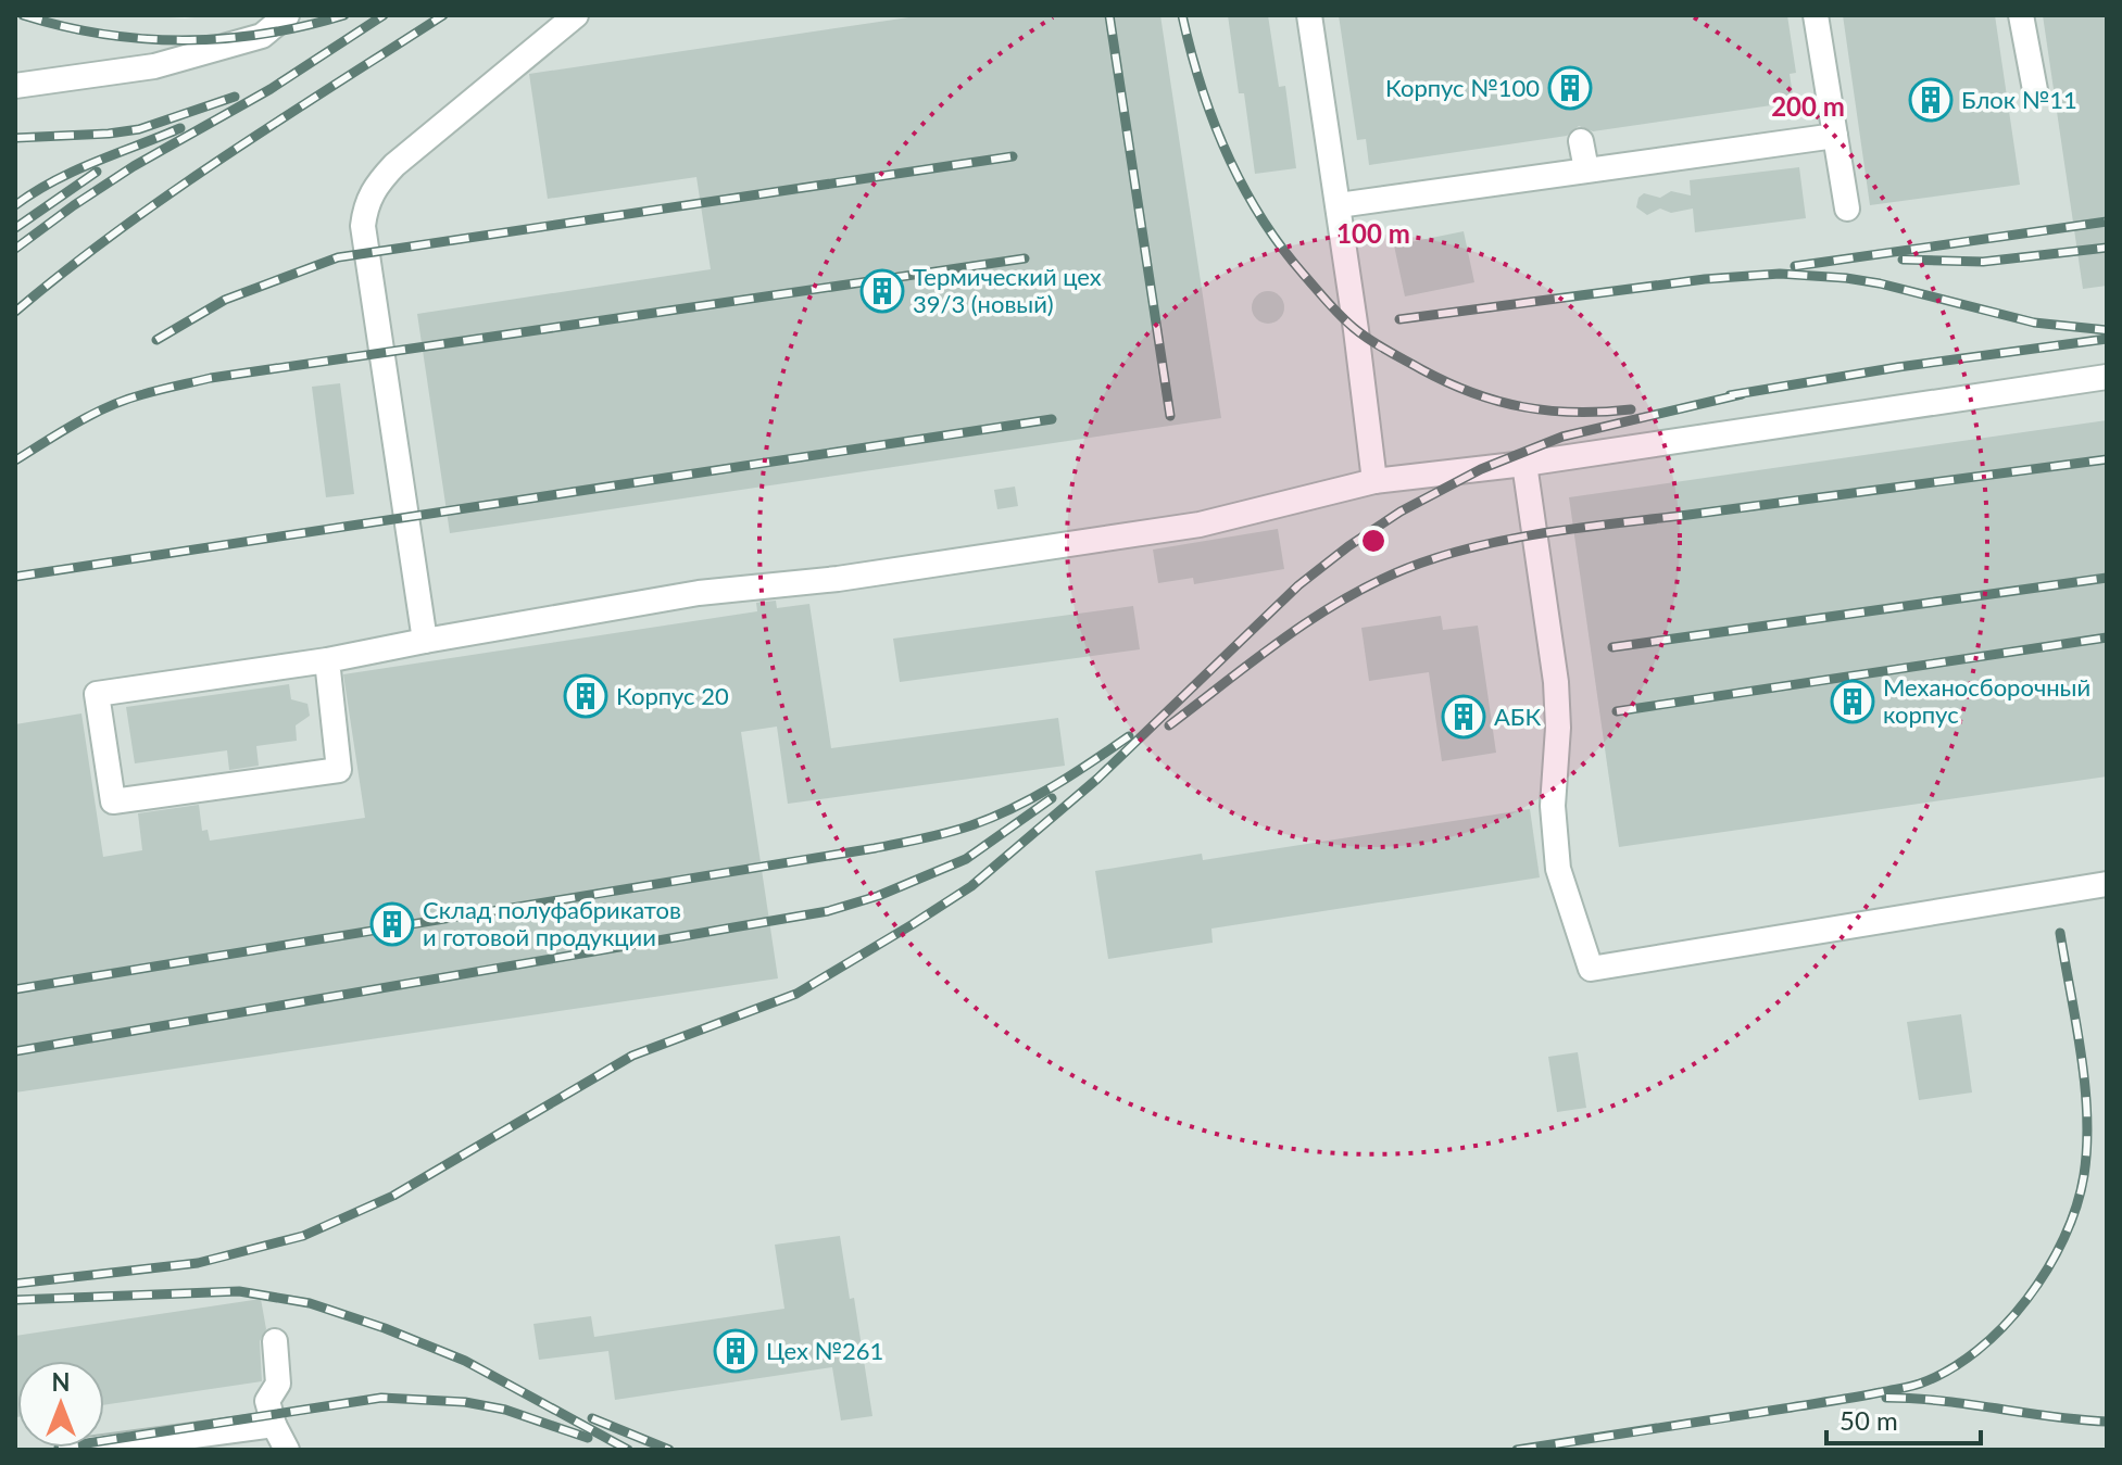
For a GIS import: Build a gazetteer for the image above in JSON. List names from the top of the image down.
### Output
{
  "places": {
    "building": [
      "Корпус №100",
      "Блок №11",
      "Термический цех 39/3 (новый)",
      "Корпус 20",
      "Механосборочный корпус",
      "АБК",
      "Склад полуфабрикатов и готовой продукции",
      "Цех №261"
    ]
  },
  "scale_bar": "50 m",
  "north": "top",
  "rings": ["200 m", "100 m"]
}
